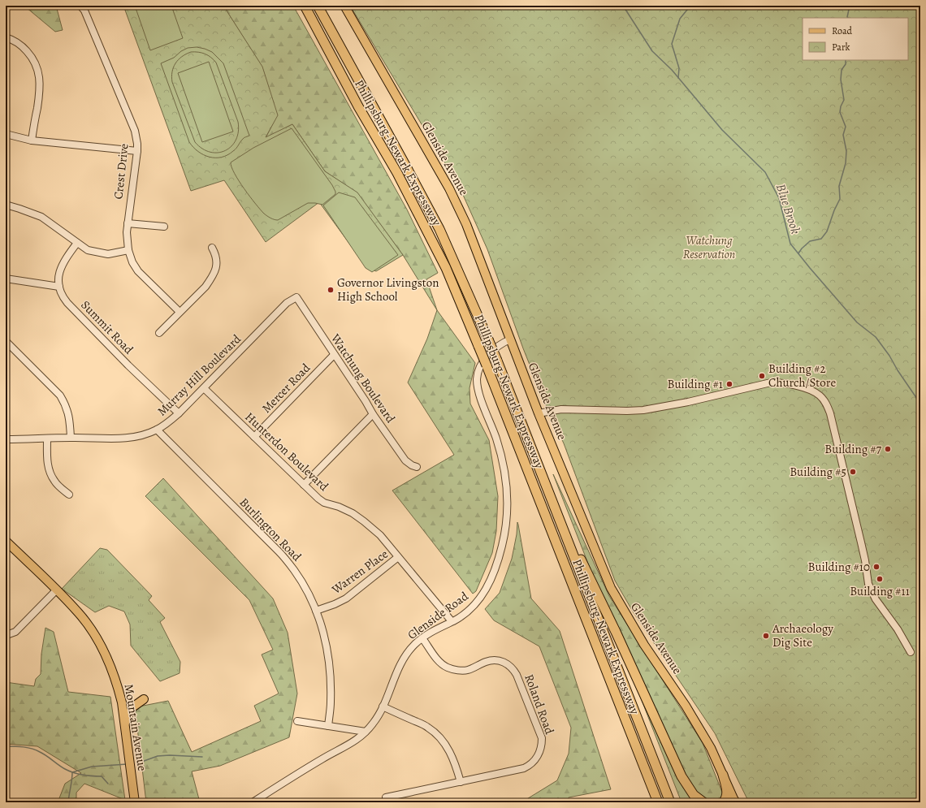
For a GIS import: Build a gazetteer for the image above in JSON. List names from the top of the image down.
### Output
{
  "streets": {
    "highway": ["Phillipsburg-Newark Expressway"],
    "main road": ["Glenside Avenue", "Mountain Avenue"],
    "street": [
      "Crest Drive",
      "Summit Road",
      "Murray Hill Boulevard",
      "Watchung Boulevard",
      "Mercer Road",
      "Hunterdon Boulevard",
      "Burlington Road",
      "Warren Place",
      "Glenside Road",
      "Roland Road"
    ]
  },
  "crossings": [
    ["Glenside Avenue", "Glenside Road"],
    ["Summit Road", "Murray Hill Boulevard"],
    ["Murray Hill Boulevard", "Watchung Boulevard"],
    ["Murray Hill Boulevard", "Hunterdon Boulevard"],
    ["Murray Hill Boulevard", "Burlington Road"],
    ["Watchung Boulevard", "Mercer Road"],
    ["Mercer Road", "Hunterdon Boulevard"],
    ["Hunterdon Boulevard", "Warren Place"],
    ["Hunterdon Boulevard", "Glenside Road"],
    ["Burlington Road", "Warren Place"],
    ["Glenside Road", "Roland Road"]
  ],
  "water": ["Blue Brook"],
  "parks": ["Watchung Reservation"],
  "places": [
    "Governor Livingston High School",
    "Building #2 Church/Store",
    "Building #1",
    "Building #7",
    "Building #5",
    "Building #10",
    "Building #11",
    "Archaeology Dig Site"
  ],
  "legend": ["Road", "Park"]
}
